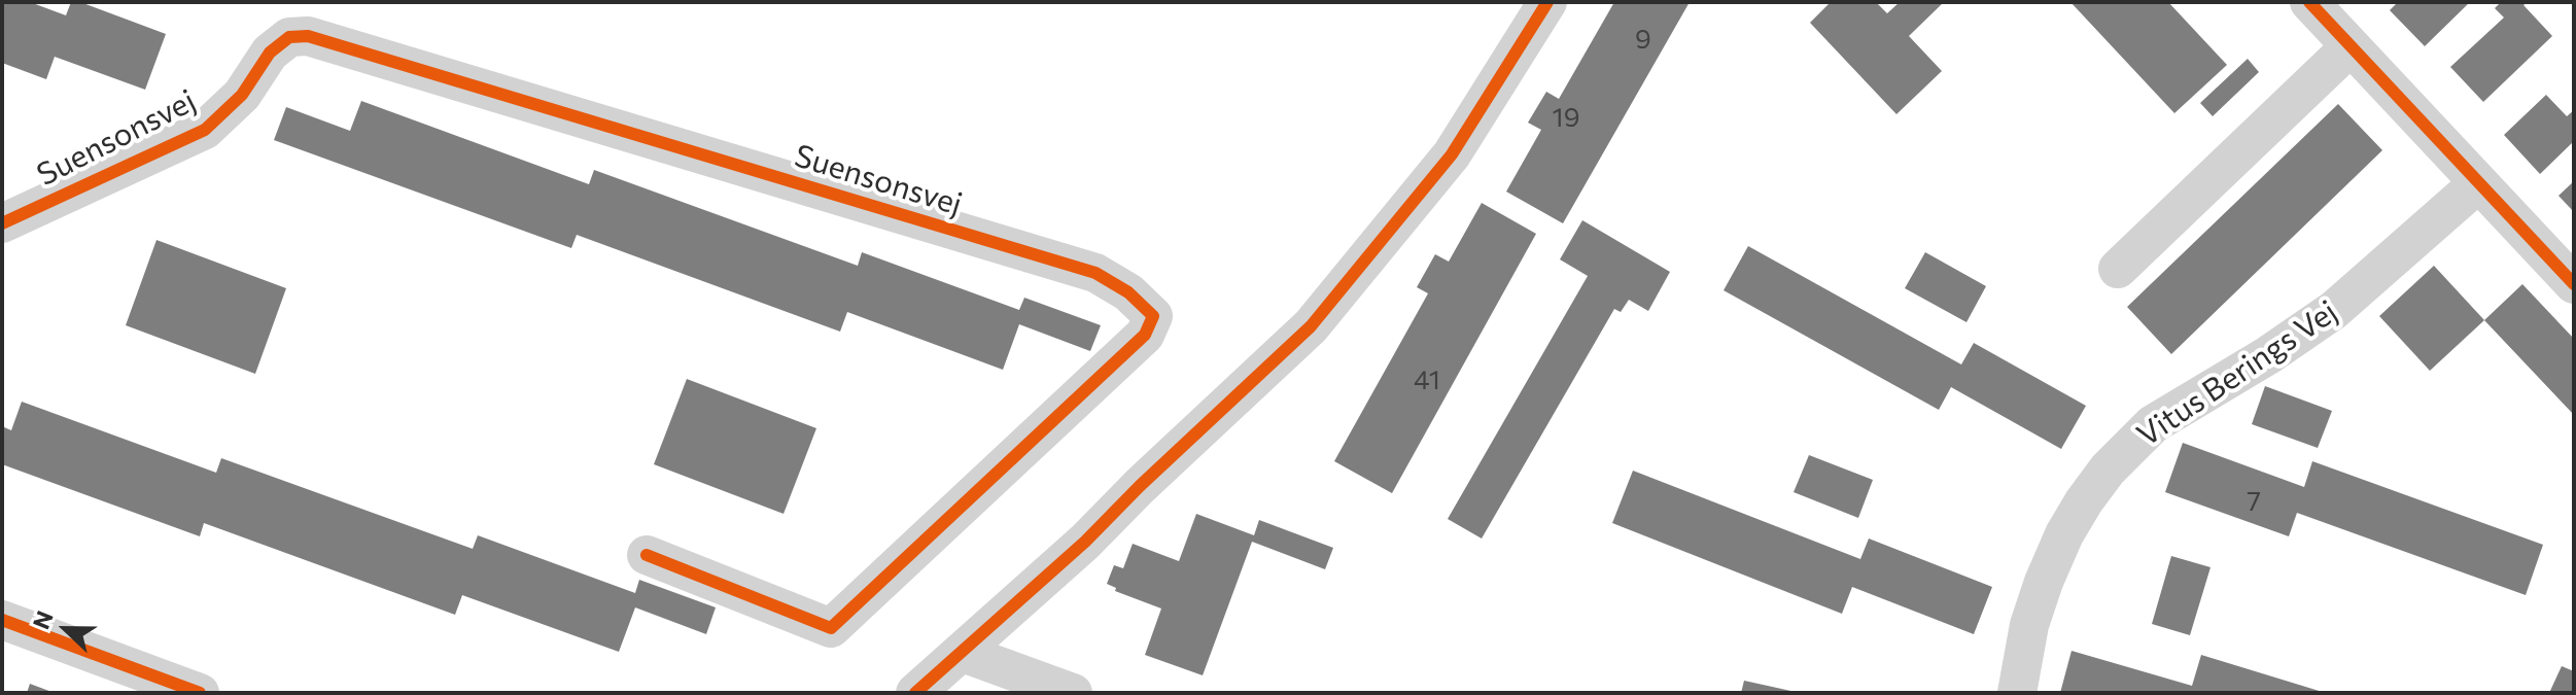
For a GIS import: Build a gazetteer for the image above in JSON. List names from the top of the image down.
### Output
{
  "streets": {
    "street": ["Suensonsvej", "Vitus Berings Vej"]
  },
  "house_numbers": [
    "9",
    "19",
    "41",
    "7"
  ],
  "north": "left"
}
